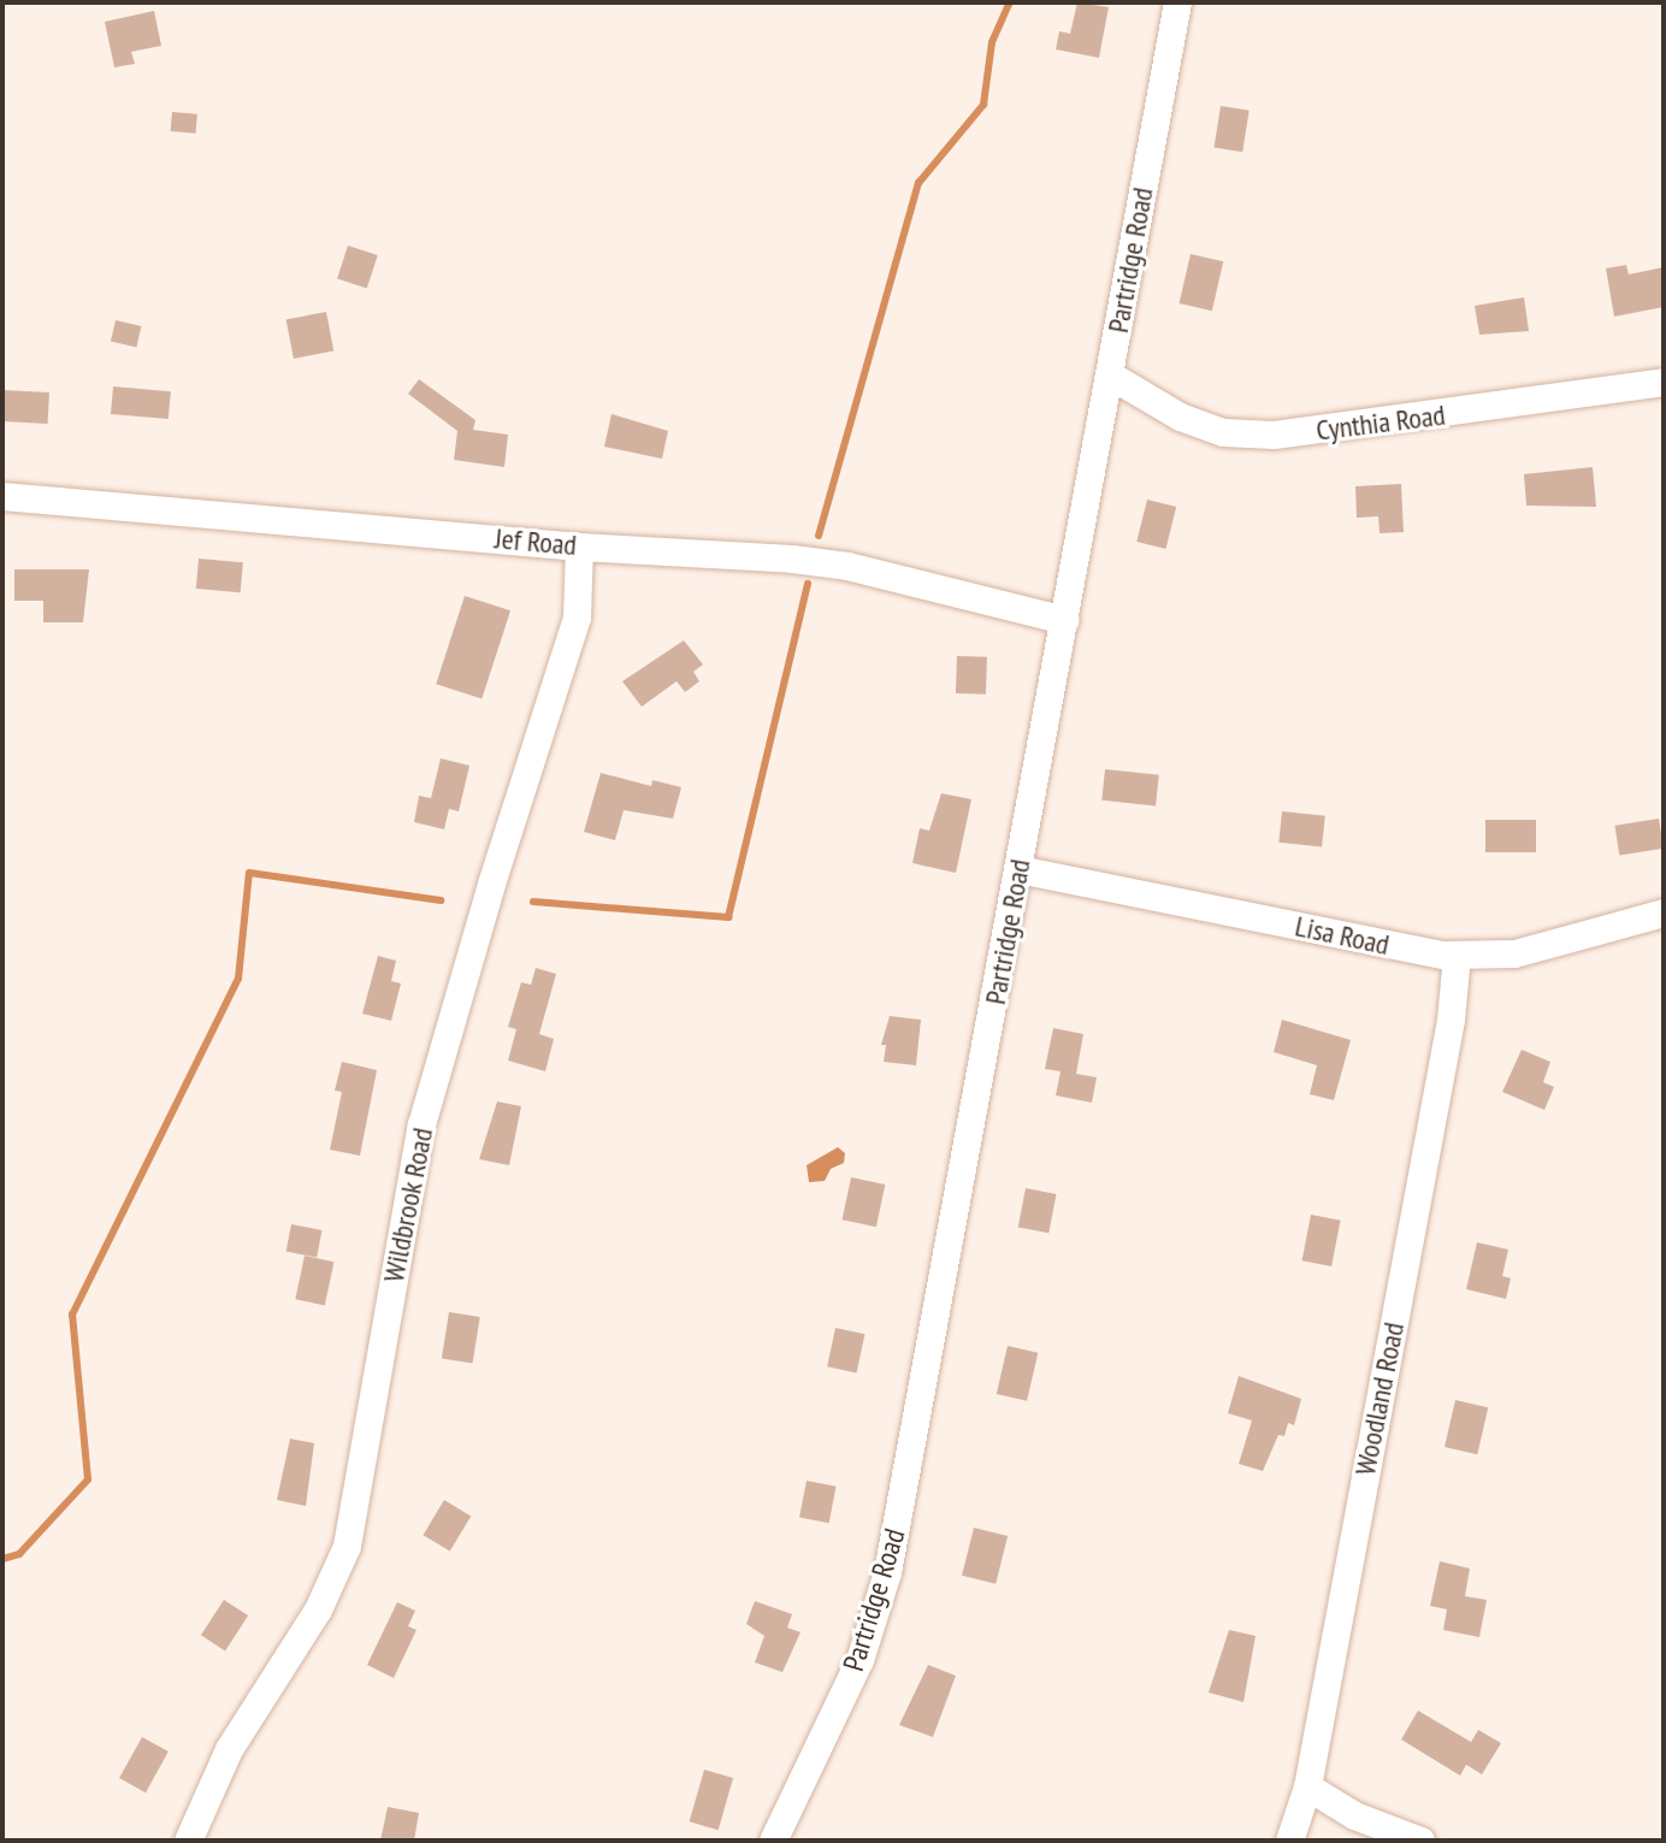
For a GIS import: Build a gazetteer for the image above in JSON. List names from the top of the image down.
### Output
{
  "streets": {
    "street": [
      "Partridge Road",
      "Cynthia Road",
      "Jef Road",
      "Lisa Road",
      "Wildbrook Road",
      "Woodland Road"
    ]
  },
  "crossings": [
    ["Partridge Road", "Cynthia Road"],
    ["Partridge Road", "Jef Road"],
    ["Partridge Road", "Lisa Road"],
    ["Jef Road", "Wildbrook Road"],
    ["Lisa Road", "Woodland Road"]
  ]
}
